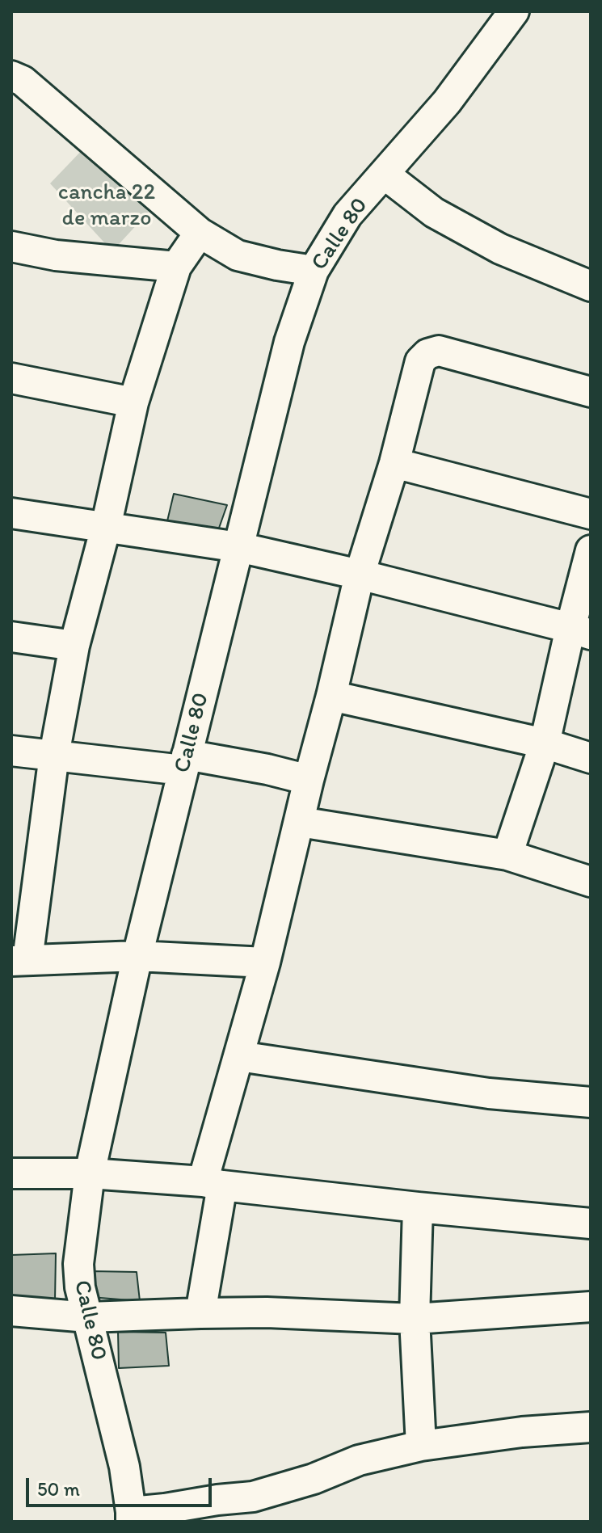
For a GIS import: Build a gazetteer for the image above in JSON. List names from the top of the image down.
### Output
{
  "streets": {
    "street": ["Calle 80"]
  },
  "parks": ["cancha 22 de marzo"],
  "scale_bar": "50 m"
}
